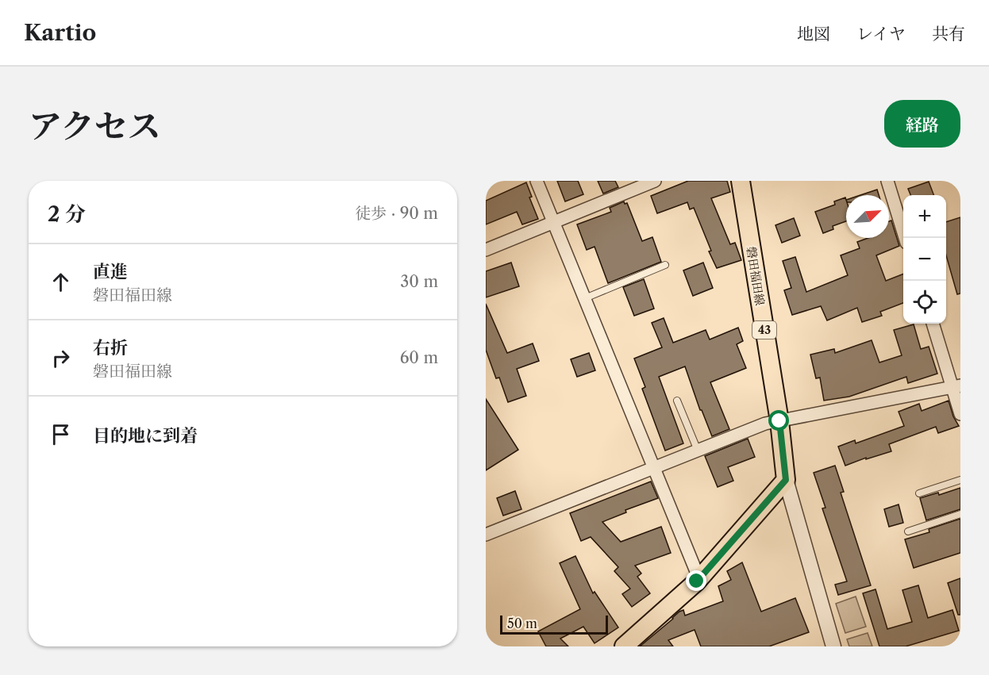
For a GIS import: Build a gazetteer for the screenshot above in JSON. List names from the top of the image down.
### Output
{
  "streets": {
    "main road": ["磐田福田線", "43"]
  },
  "scale_bar": "50 m",
  "north": "top right",
  "page": {
    "header": "Kartio",
    "nav": ["地図", "レイヤ", "共有"],
    "title": "アクセス",
    "buttons": "経路",
    "heading": ["2 分", "徒歩 · 90 m"],
    "map_buttons": ["+", "−"],
    "list": [
      ["直進", "磐田福田線", "30 m"],
      ["右折", "磐田福田線", "60 m"],
      "目的地に到着"
    ],
    "scale": "50 m"
  }
}
